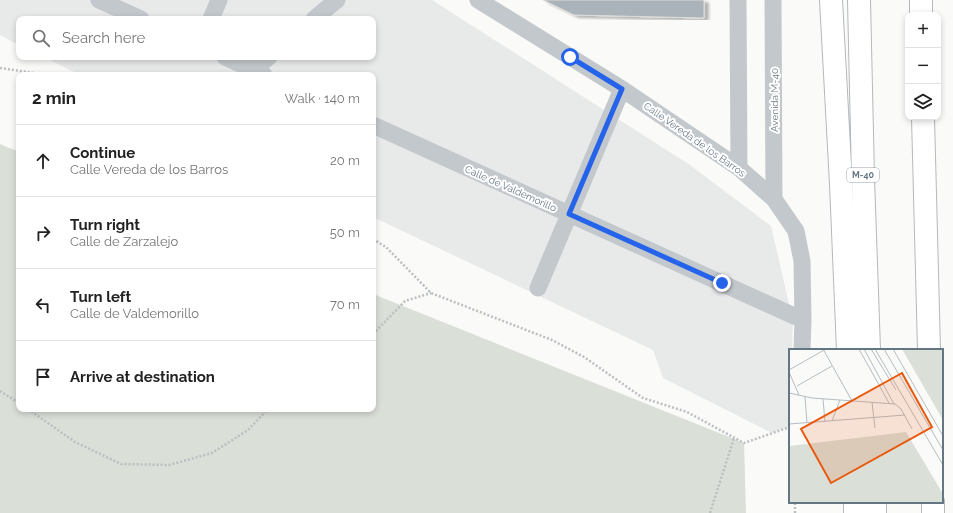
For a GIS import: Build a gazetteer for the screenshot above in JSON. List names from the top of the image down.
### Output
{
  "streets": {
    "highway": ["M-40"],
    "street": ["Avenida M-40", "Calle Vereda de los Barros", "Calle de Valdemorillo"]
  },
  "crossings": [
    ["Avenida M-40", "Calle Vereda de los Barros"],
    ["Calle Vereda de los Barros", "Calle de Valdemorillo"]
  ],
  "page": {
    "map_buttons": ["+", "−"],
    "search": "Search here",
    "heading": ["2 min", "Walk · 140 m"],
    "list": [
      ["Continue", "Calle Vereda de los Barros", "20 m"],
      ["Turn right", "Calle de Zarzalejo", "50 m"],
      ["Turn left", "Calle de Valdemorillo", "70 m"],
      "Arrive at destination"
    ]
  }
}
